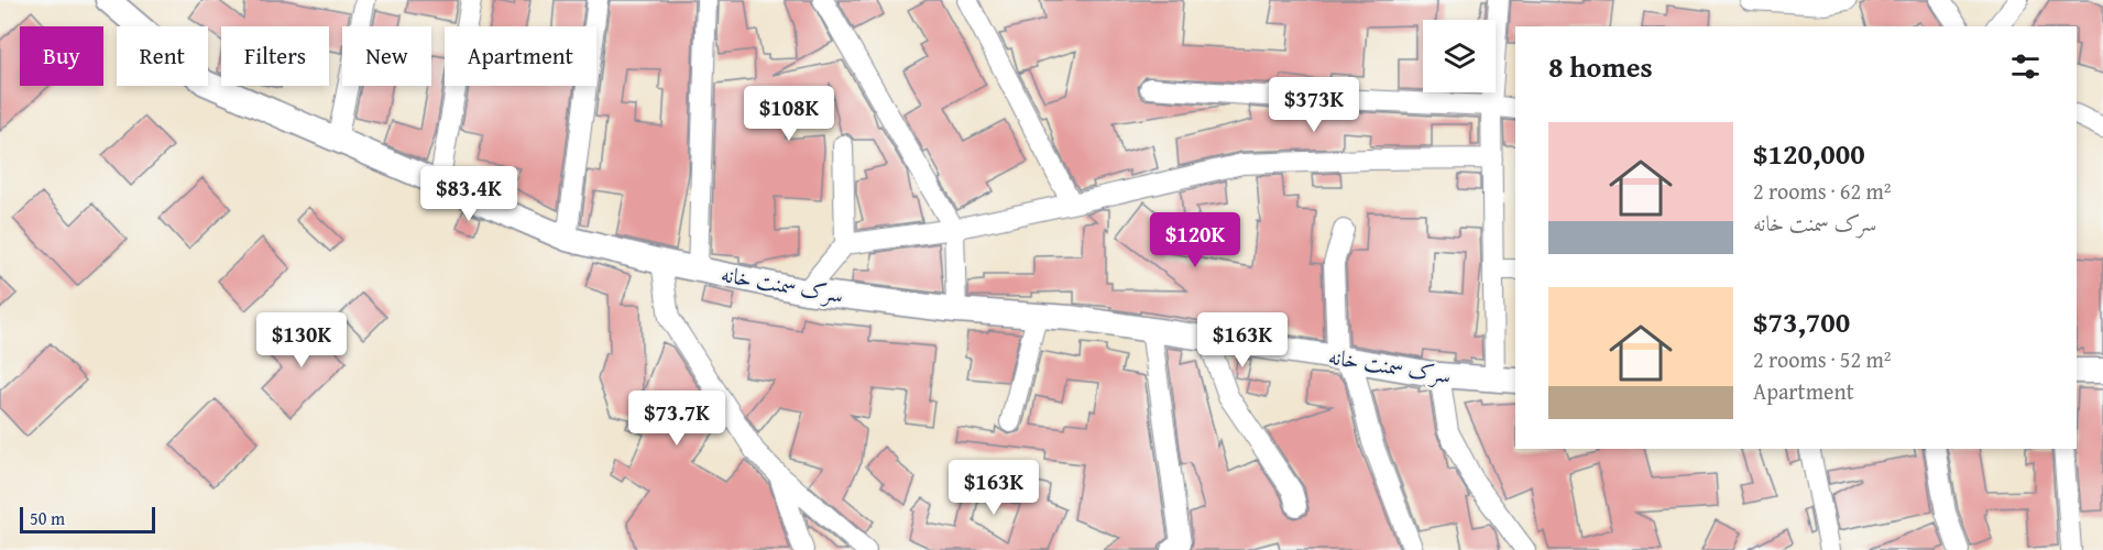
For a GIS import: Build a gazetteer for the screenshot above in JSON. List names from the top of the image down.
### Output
{
  "streets": {
    "street": ["سرک سمنت خانه"]
  },
  "scale_bar": "50 m",
  "page": {
    "chip": [
      "Buy",
      "Rent",
      "Filters",
      "New",
      "Apartment"
    ],
    "heading": "8 homes",
    "price": [
      "$373K",
      "$108K",
      "$83.4K",
      "$120K",
      "$130K",
      "$163K",
      "$73.7K",
      "$163K"
    ],
    "list": [
      {
        "name": "$120,000",
        "note": "2 rooms · 62 m² · سرک سمنت خانه"
      },
      {
        "name": "$73,700",
        "note": "2 rooms · 52 m² · Apartment"
      }
    ],
    "scale": "50 m"
  }
}
